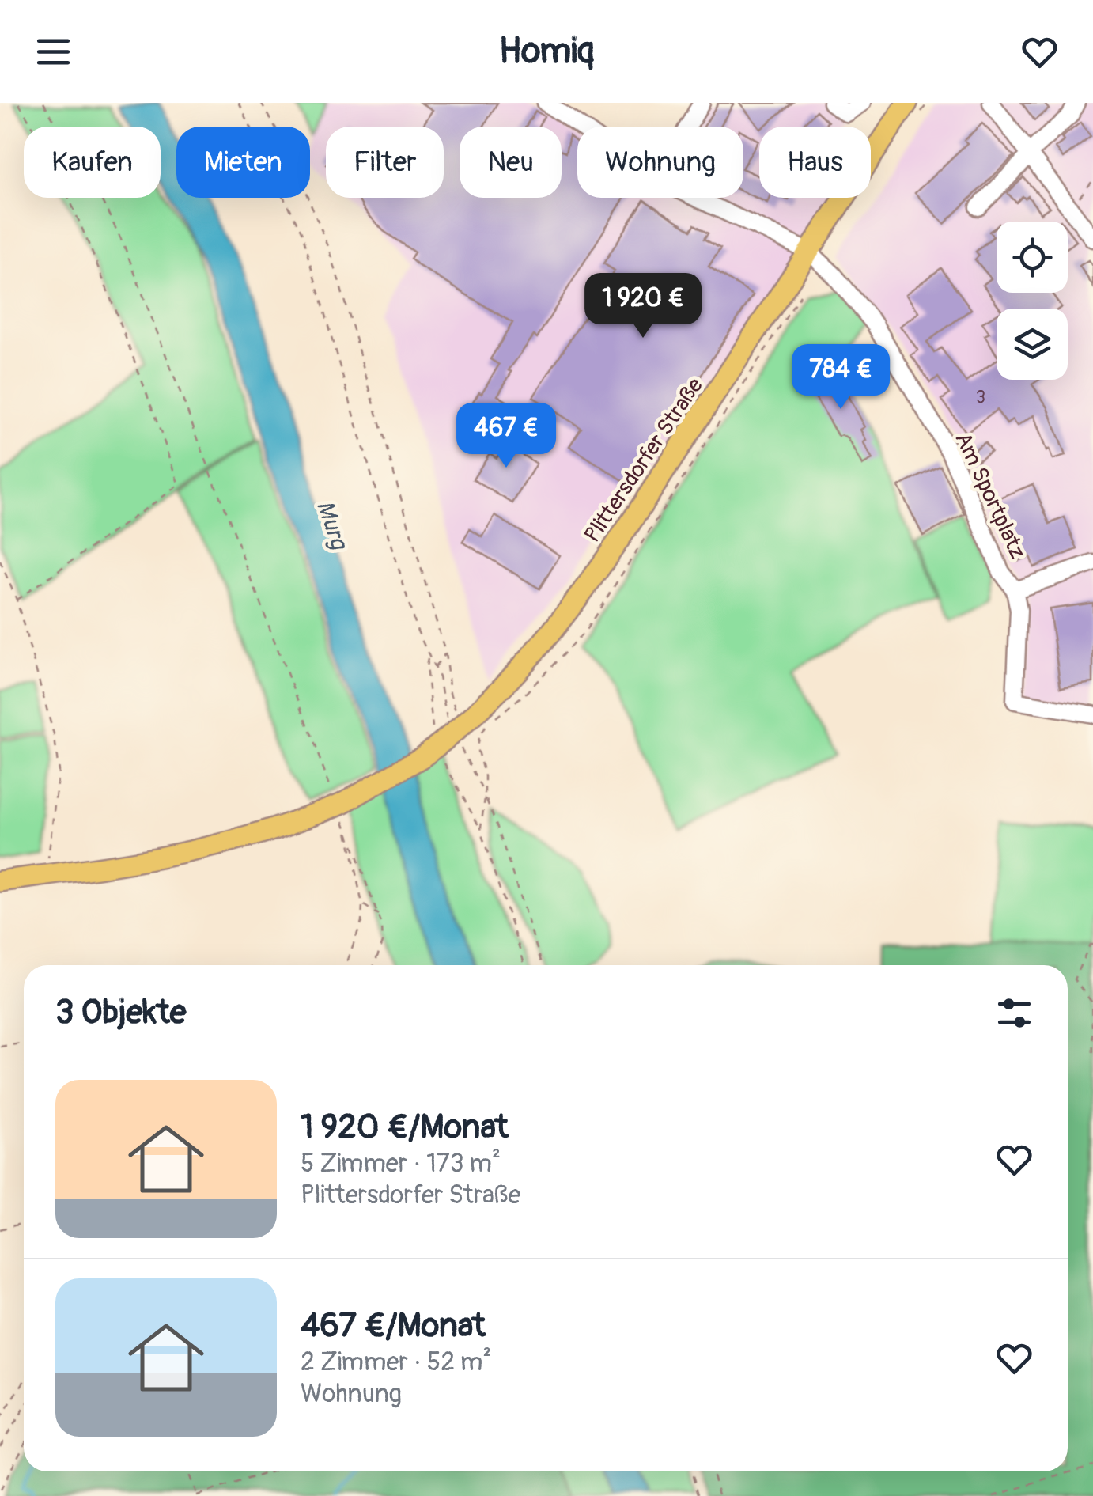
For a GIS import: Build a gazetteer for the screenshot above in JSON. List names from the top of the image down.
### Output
{
  "streets": {
    "main road": ["Plittersdorfer Straße"],
    "street": ["Am Sportplatz"]
  },
  "crossings": [
    ["Plittersdorfer Straße", "Am Sportplatz"]
  ],
  "water": ["Murg"],
  "house_numbers": ["3"],
  "page": {
    "header": "Homiq",
    "chip": [
      "Kaufen",
      "Mieten",
      "Filter",
      "Neu",
      "Wohnung",
      "Haus"
    ],
    "price": ["1 920 €", "784 €", "467 €"],
    "heading": "3 Objekte",
    "list": [
      {
        "name": "1 920 €/Monat",
        "note": "5 Zimmer · 173 m² · Plittersdorfer Straße"
      },
      {
        "name": "467 €/Monat",
        "note": "2 Zimmer · 52 m² · Wohnung"
      }
    ]
  }
}
